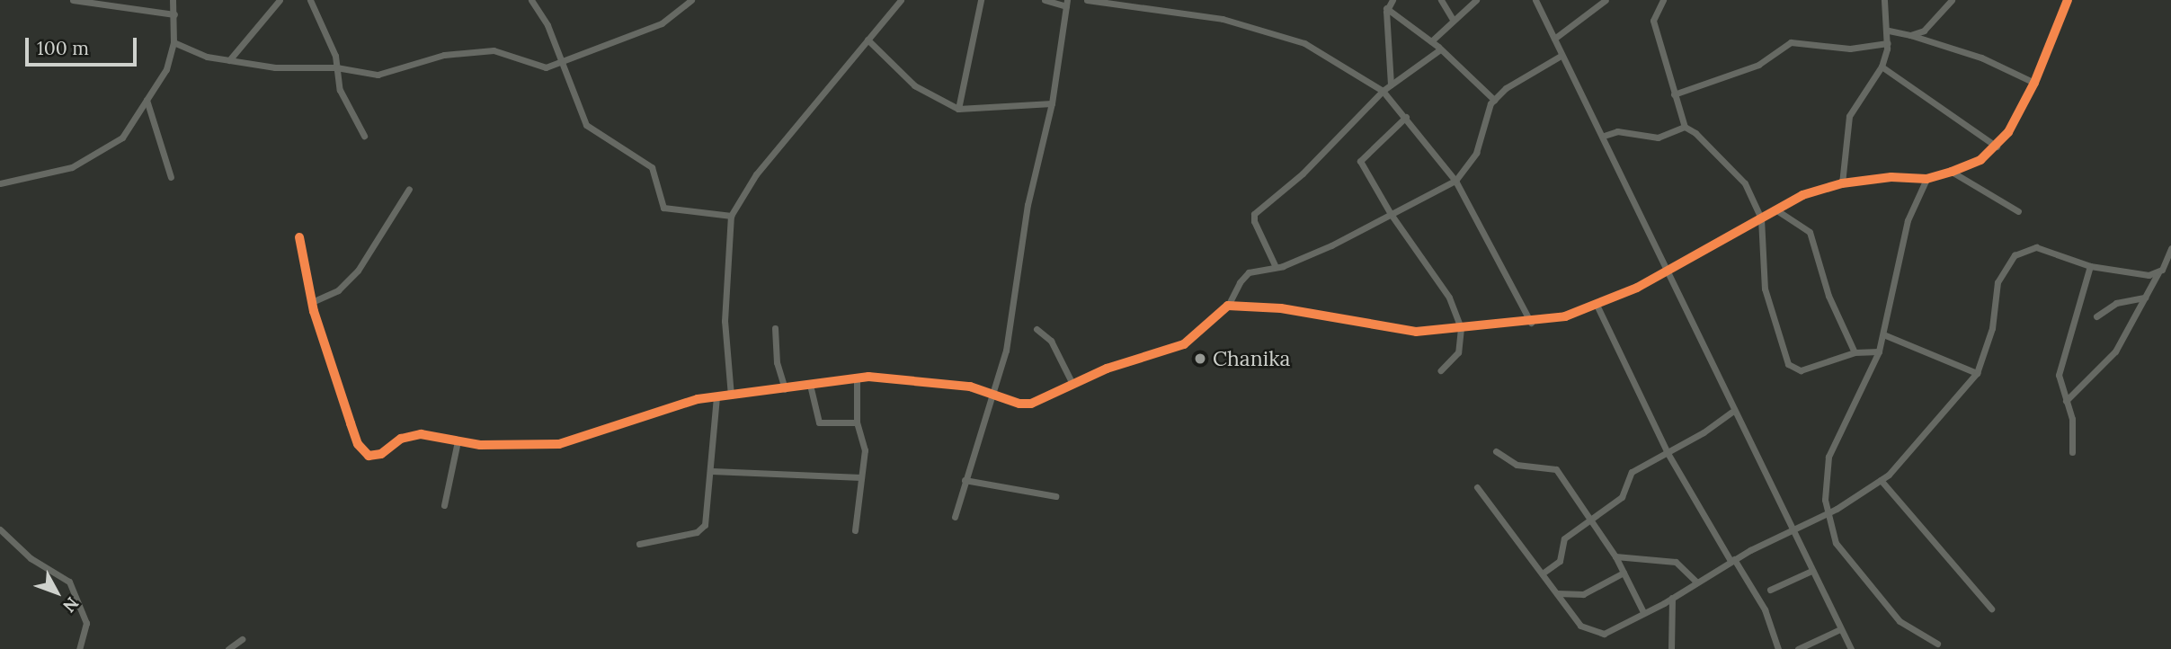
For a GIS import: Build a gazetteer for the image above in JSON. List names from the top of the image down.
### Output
{
  "places": ["Chanika"],
  "scale_bar": "100 m",
  "north": "bottom right"
}
